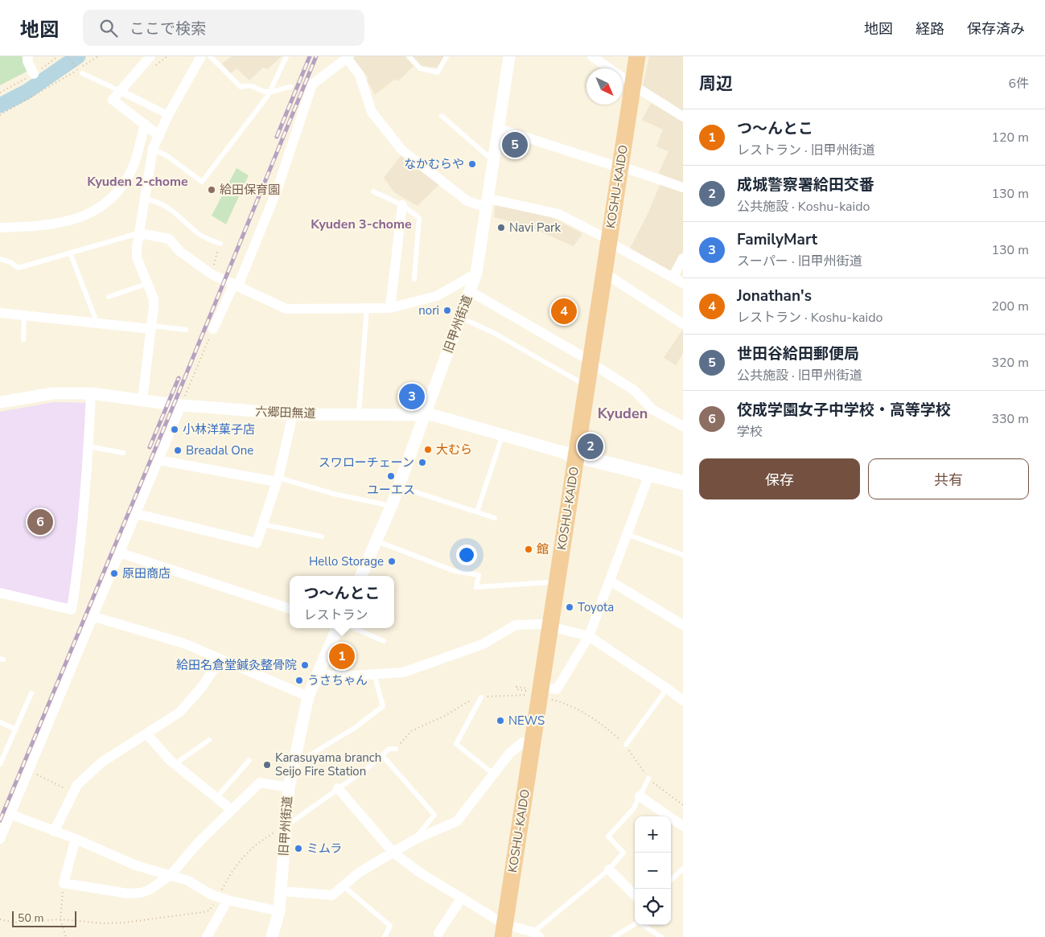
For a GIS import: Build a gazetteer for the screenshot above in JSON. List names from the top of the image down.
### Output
{
  "streets": {
    "highway": ["KOSHU-KAIDO"],
    "street": ["旧甲州街道", "六郷田無道"]
  },
  "crossings": [
    ["KOSHU-KAIDO", "六郷田無道"],
    ["旧甲州街道", "六郷田無道"]
  ],
  "districts": ["Kyuden 2-chome", "Kyuden 3-chome", "Kyuden"],
  "places": [
    "なかむらや",
    "給田保育園",
    "Navi Park",
    "nori",
    "小林洋菓子店",
    "大むら",
    "Breadal One",
    "スワローチェーン",
    "ユーエス",
    "館",
    "Hello Storage",
    "原田商店",
    "Toyota",
    "給田名倉堂鍼灸整骨院",
    "うさちゃん",
    "NEWS",
    "Karasuyama branch Seijo Fire Station",
    "ミムラ"
  ],
  "scale_bar": "50 m",
  "north": "bottom right",
  "page": {
    "header": "地図",
    "search": "ここで検索",
    "nav": ["地図", "経路", "保存済み"],
    "heading": ["周辺", "6件"],
    "list": [
      {
        "mark": "1",
        "name": "つ～んとこ",
        "note": "レストラン · 旧甲州街道",
        "value": "120 m"
      },
      {
        "mark": "2",
        "name": "成城警察署給田交番",
        "note": "公共施設 · Koshu-kaido",
        "value": "130 m"
      },
      {
        "mark": "3",
        "name": "FamilyMart",
        "note": "スーパー · 旧甲州街道",
        "value": "130 m"
      },
      {
        "mark": "4",
        "name": "Jonathan's",
        "note": "レストラン · Koshu-kaido",
        "value": "200 m"
      },
      {
        "mark": "5",
        "name": "世田谷給田郵便局",
        "note": "公共施設 · 旧甲州街道",
        "value": "320 m"
      },
      {
        "mark": "6",
        "name": "佼成学園女子中学校・高等学校",
        "note": "学校",
        "value": "330 m"
      }
    ],
    "pins": [
      "5",
      "4",
      "3",
      "2",
      "6",
      "1"
    ],
    "buttons": ["保存", "共有"],
    "popup": ["つ～んとこ", "レストラン"],
    "map_buttons": ["+", "−"],
    "scale": "50 m"
  }
}
